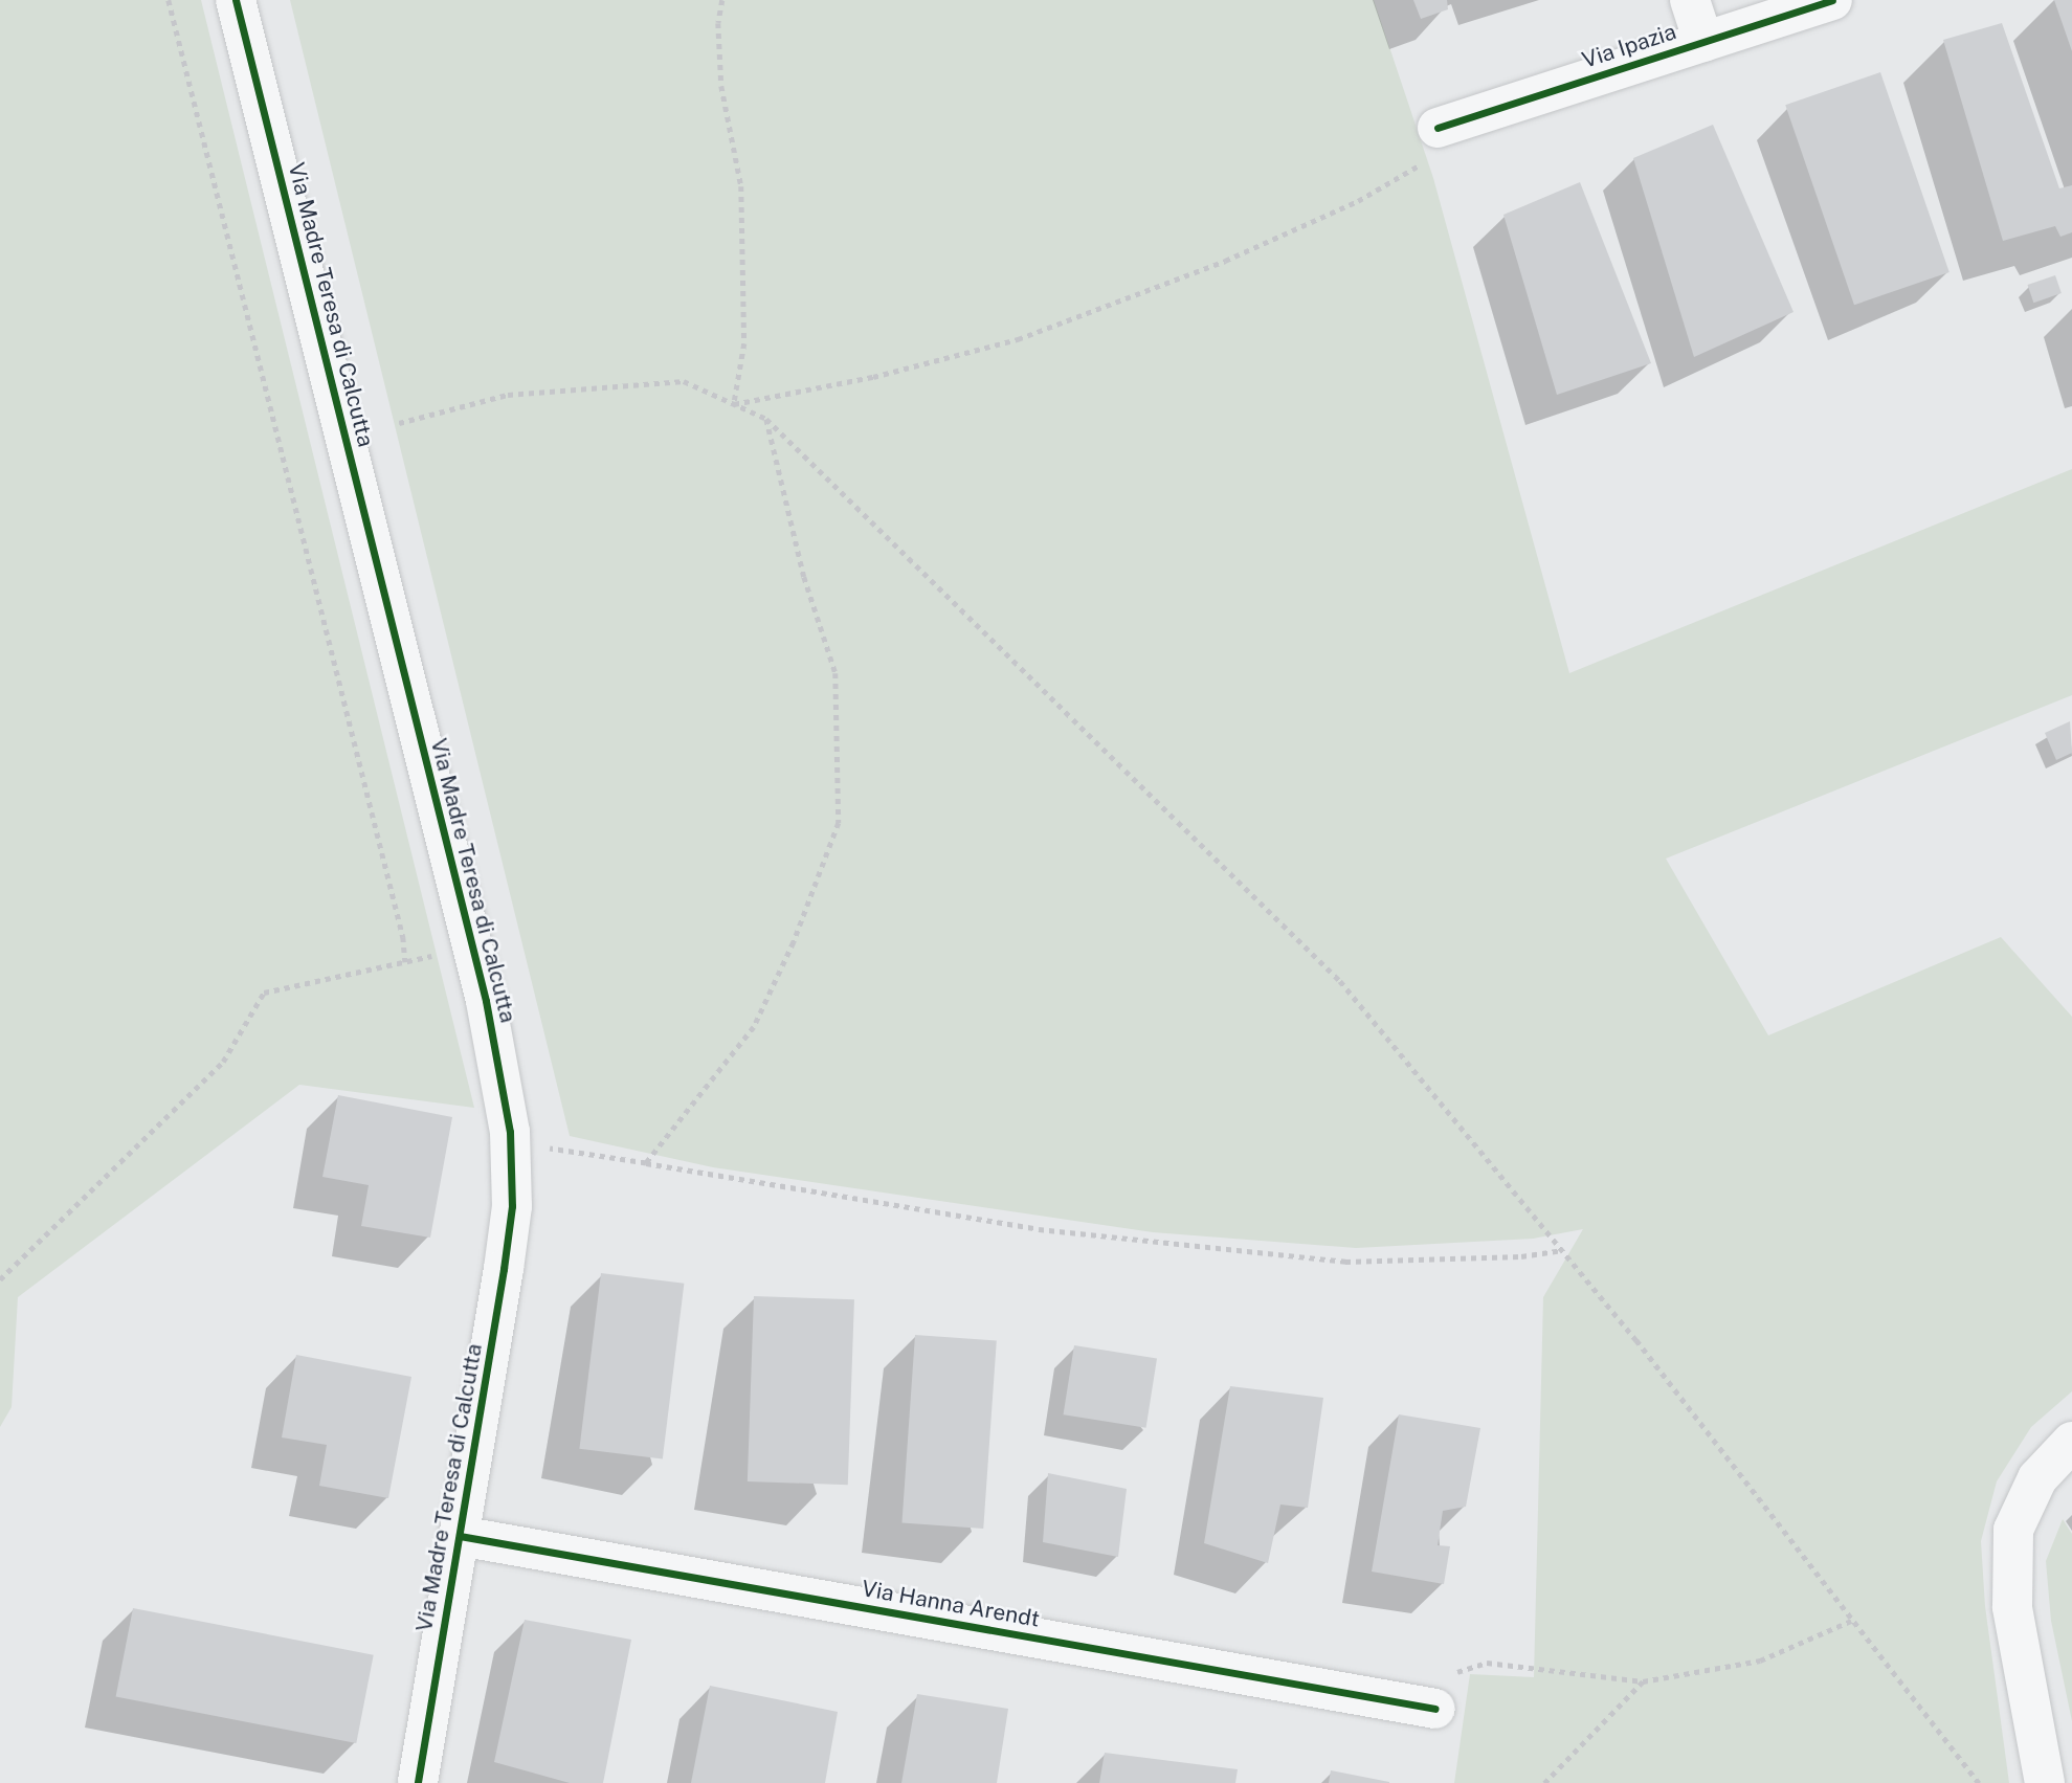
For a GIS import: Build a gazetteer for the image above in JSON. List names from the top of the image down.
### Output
{
  "streets": {
    "street": ["Via Ipazia", "Via Madre Teresa di Calcutta", "Via Hanna Arendt"]
  },
  "crossings": [
    ["Via Madre Teresa di Calcutta", "Via Hanna Arendt"]
  ]
}
